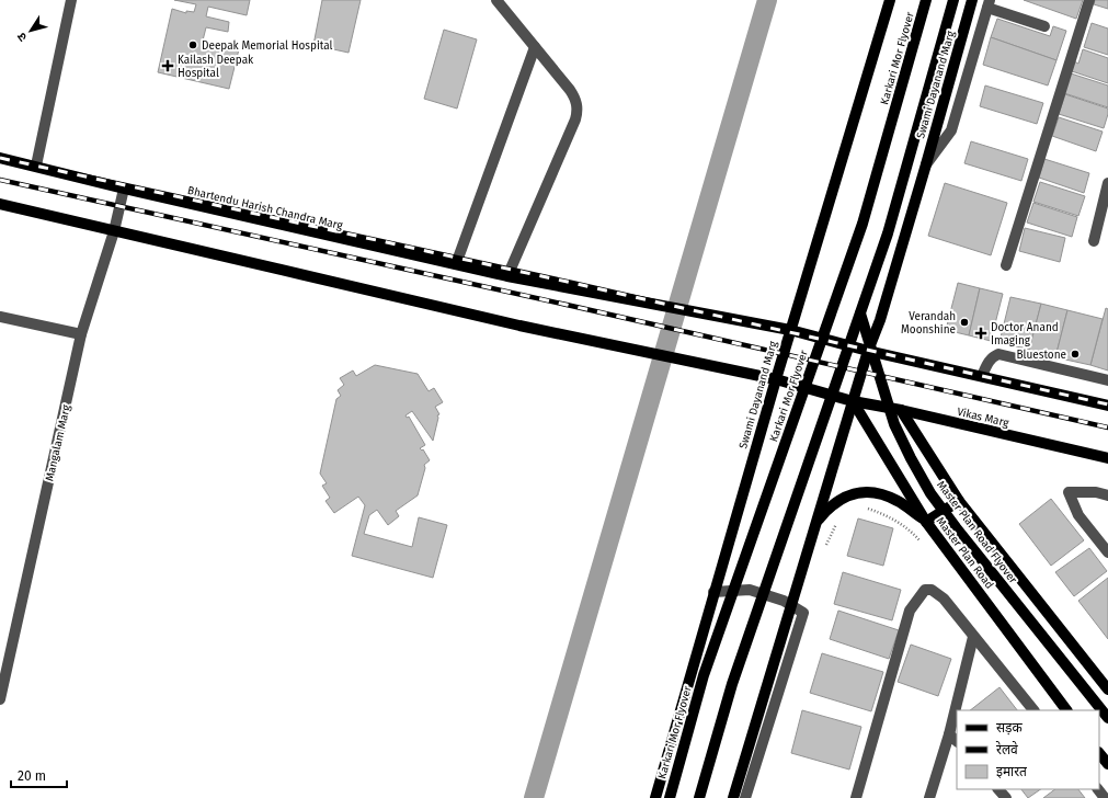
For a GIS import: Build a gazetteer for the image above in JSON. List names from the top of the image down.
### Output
{
  "streets": {
    "main road": [
      "Karkari Mor Flyover",
      "Swami Dayanand Marg",
      "Bhartendu Harish Chandra Marg",
      "Vikas Marg",
      "Master Plan Road Flyover",
      "Master Plan Road"
    ],
    "street": ["Mangalam Marg"]
  },
  "crossings": [
    ["Swami Dayanand Marg", "Bhartendu Harish Chandra Marg"],
    ["Swami Dayanand Marg", "Vikas Marg"],
    ["Swami Dayanand Marg", "Master Plan Road"],
    ["Bhartendu Harish Chandra Marg", "Mangalam Marg"],
    ["Vikas Marg", "Master Plan Road"]
  ],
  "places": {
    "other": ["Deepak Memorial Hospital", "Verandah Moonshine", "Bluestone"],
    "health": ["Kailash Deepak Hospital", "Doctor Anand Imaging"]
  },
  "legend": ["सड़क", "रेलवे", "इमारत"],
  "scale_bar": "20 m",
  "north": "bottom left"
}
